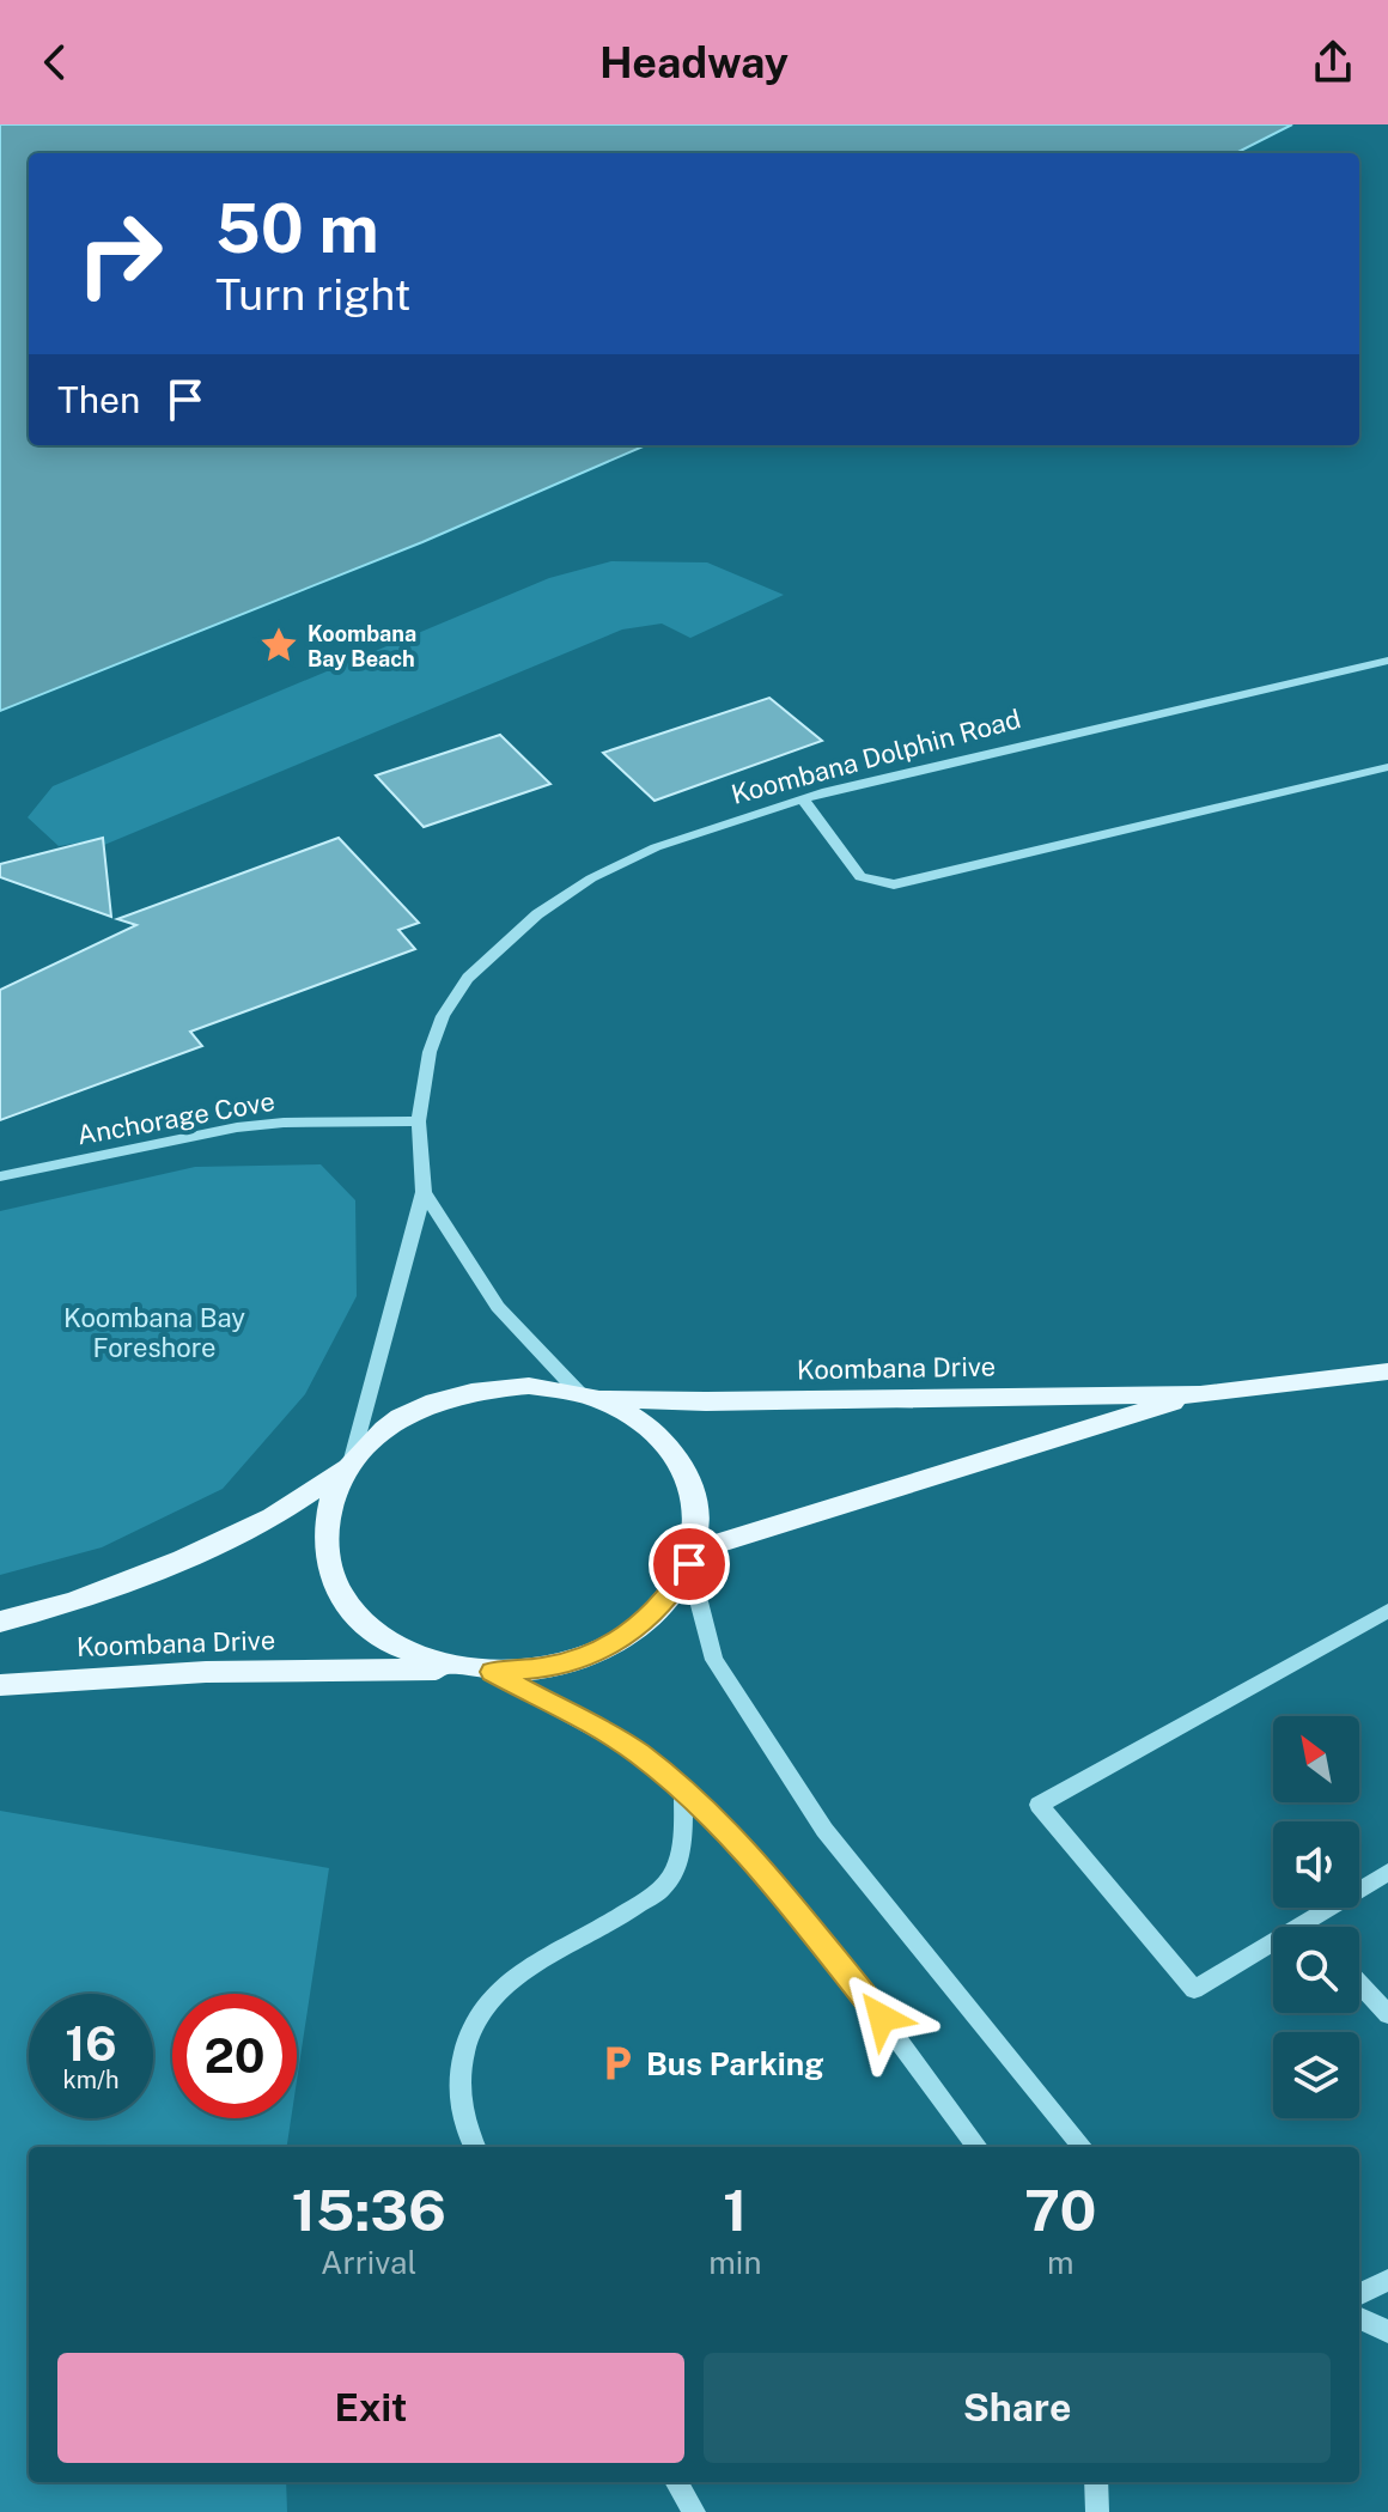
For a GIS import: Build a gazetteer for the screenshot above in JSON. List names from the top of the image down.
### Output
{
  "streets": {
    "main road": ["Koombana Drive"],
    "street": ["Koombana Dolphin Road", "Anchorage Cove"]
  },
  "crossings": [
    ["Koombana Dolphin Road", "Anchorage Cove"],
    ["Koombana Dolphin Road", "Koombana Drive"]
  ],
  "parks": ["Koombana Bay Foreshore"],
  "places": {
    "place": ["Koombana Bay Beach"],
    "parking": ["Bus Parking"]
  },
  "north": "top left",
  "page": {
    "header": "Headway",
    "turn": ["50 m", "Turn right"],
    "then": "Then",
    "speed": "16 km/h",
    "limit": "20",
    "eta": [
      "15:36",
      "Arrival",
      "1",
      "min",
      "70",
      "m"
    ],
    "buttons": ["Exit", "Share"]
  }
}
